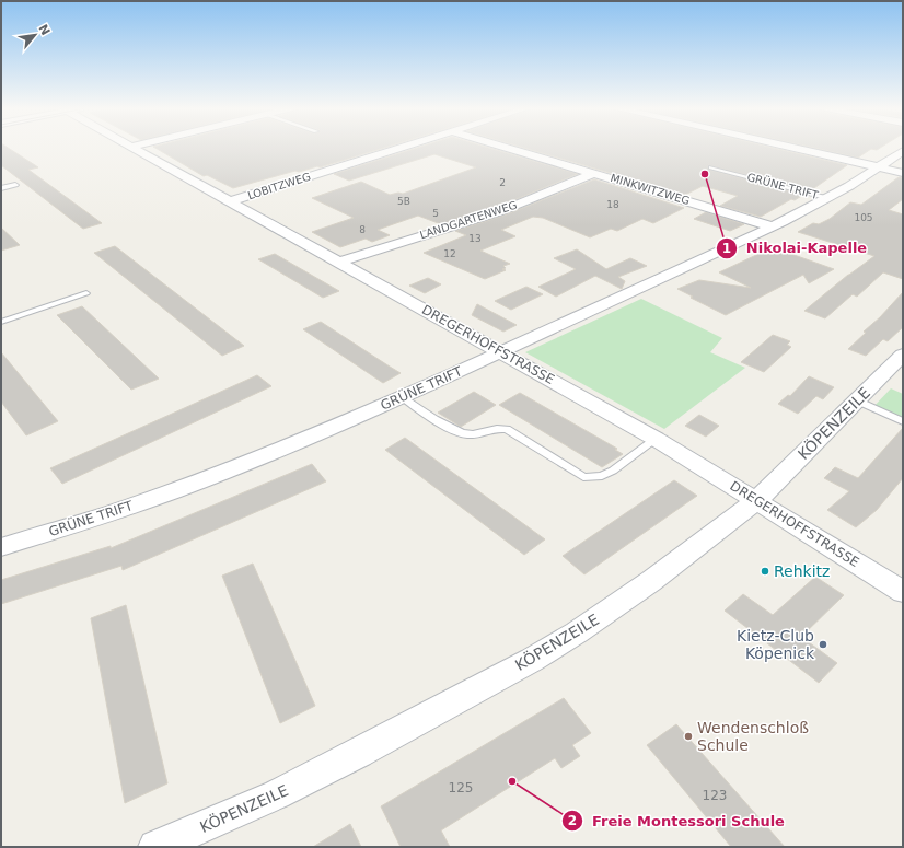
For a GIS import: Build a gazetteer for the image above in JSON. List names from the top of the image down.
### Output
{
  "streets": {
    "street": [
      "LOBITZWEG",
      "GRÜNE TRIFT",
      "MINKWITZWEG",
      "LANDGARTENWEG",
      "DREGERHOFFSTRASSE",
      "KÖPENZEILE"
    ]
  },
  "crossings": [
    ["LOBITZWEG", "DREGERHOFFSTRASSE"],
    ["GRÜNE TRIFT", "MINKWITZWEG"],
    ["GRÜNE TRIFT", "DREGERHOFFSTRASSE"],
    ["MINKWITZWEG", "LANDGARTENWEG"],
    ["LANDGARTENWEG", "DREGERHOFFSTRASSE"],
    ["DREGERHOFFSTRASSE", "KÖPENZEILE"]
  ],
  "places": [
    "Nikolai-Kapelle",
    "Rehkitz",
    "Kietz-Club Köpenick",
    "Wendenschloß Schule",
    "Freie Montessori Schule"
  ],
  "house_numbers": [
    "2",
    "5B",
    "18",
    "5",
    "105",
    "8",
    "13",
    "12",
    "125",
    "123"
  ],
  "north": "top right"
}
